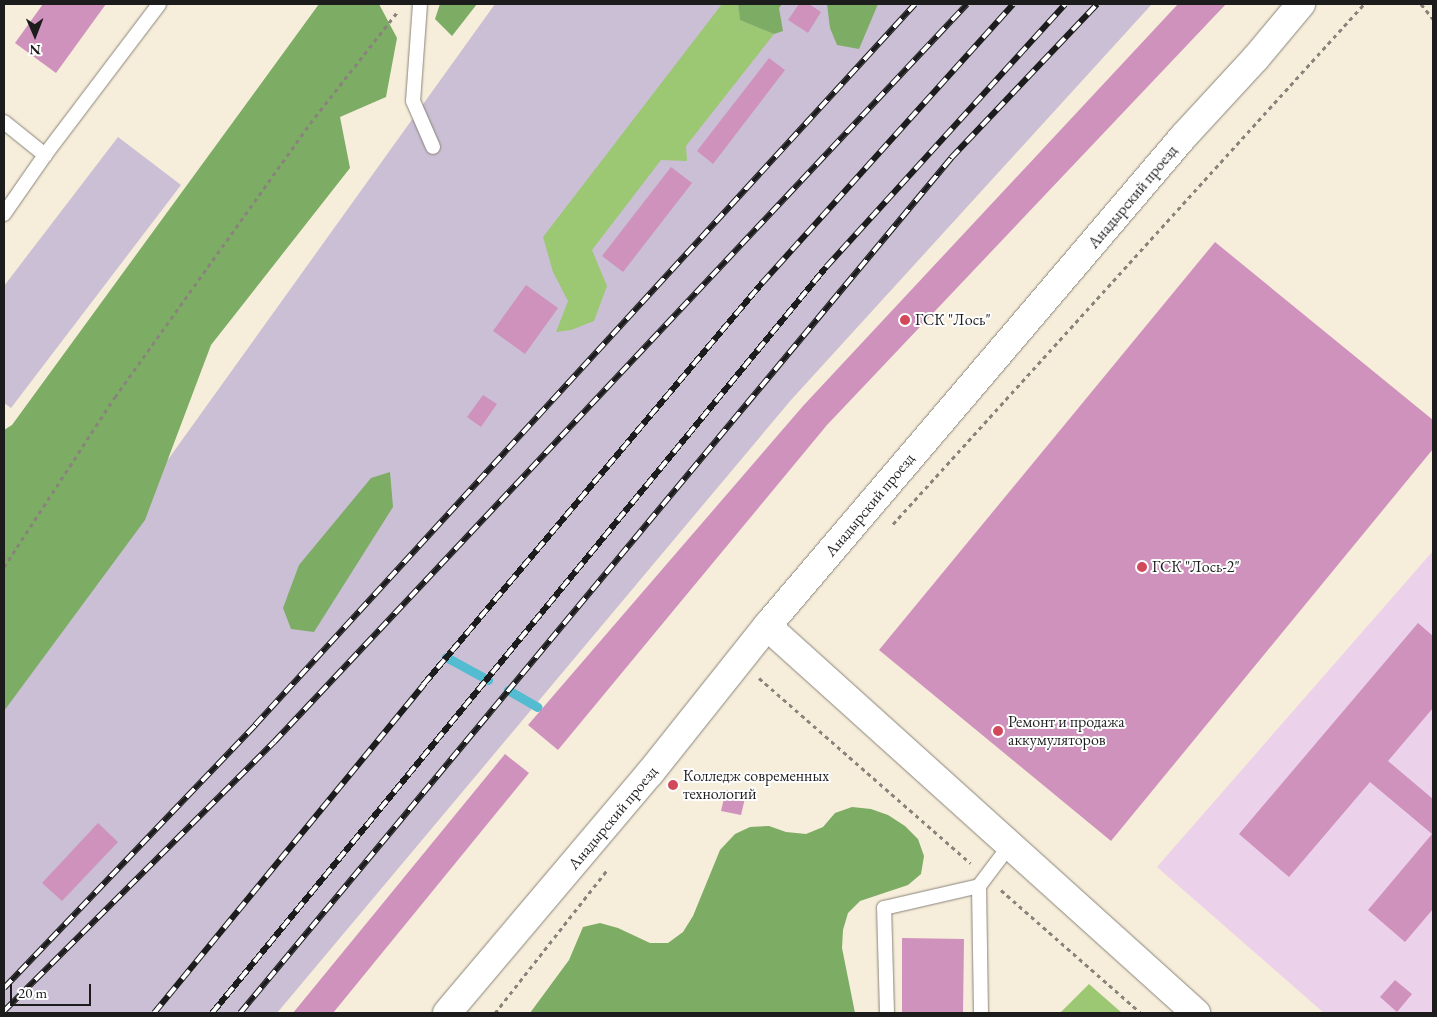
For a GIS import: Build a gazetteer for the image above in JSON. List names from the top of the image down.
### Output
{
  "streets": {
    "street": ["Анадырский проезд"]
  },
  "places": [
    "ГСК \"Лось\"",
    "ГСК \"Лось-2\"",
    "Ремонт и продажа аккумуляторов",
    "Колледж современных технологий"
  ],
  "scale_bar": "20 m",
  "north": "bottom"
}
